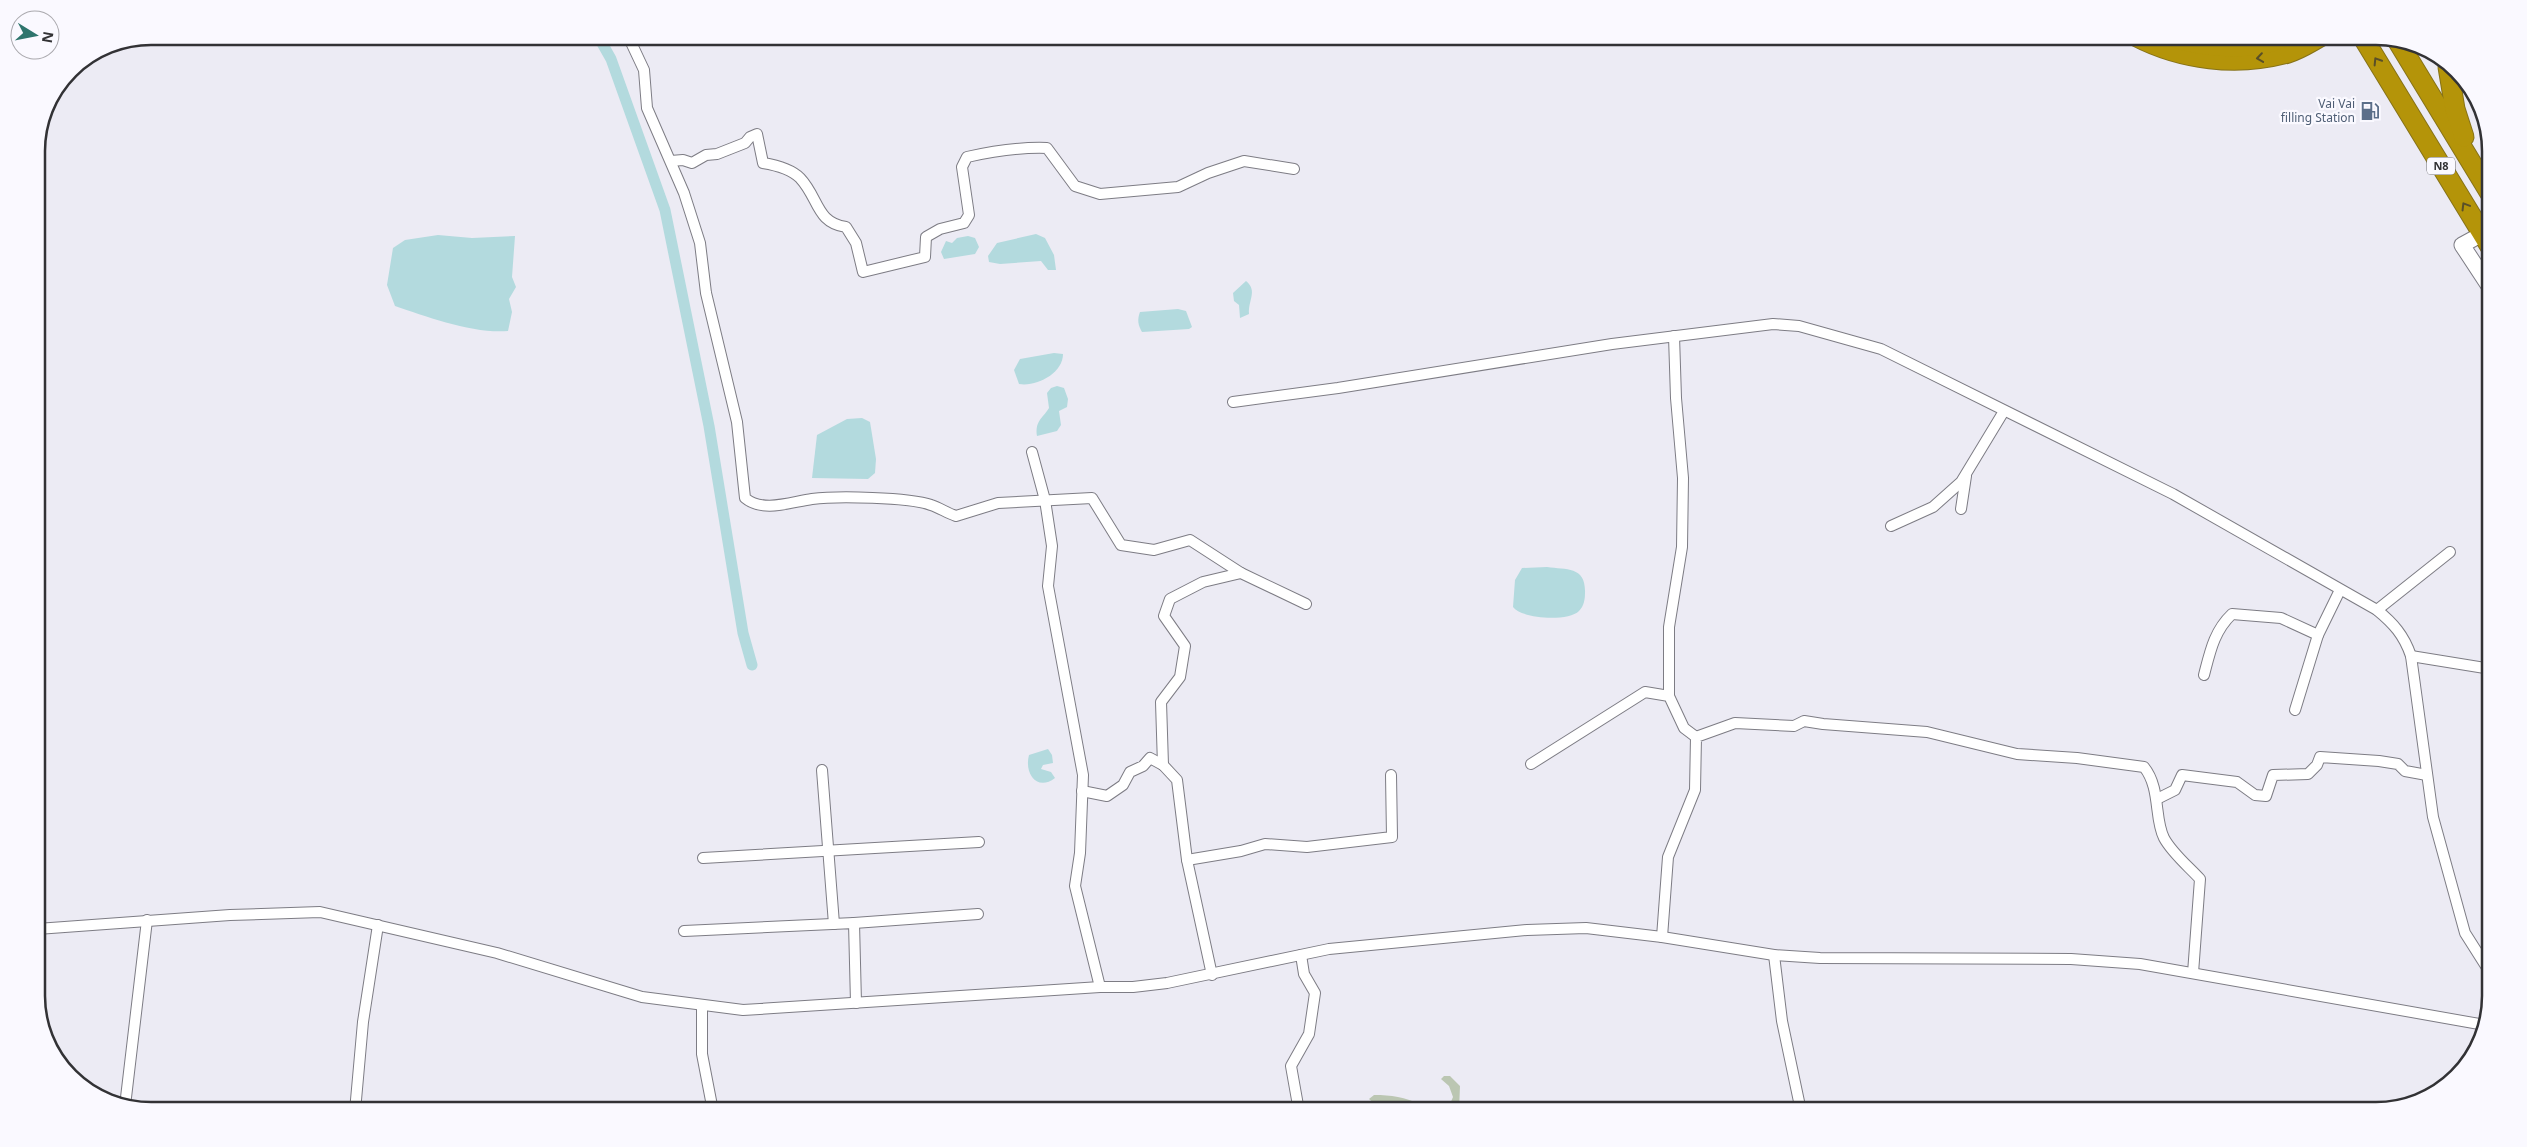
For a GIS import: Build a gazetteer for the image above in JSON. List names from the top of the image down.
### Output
{
  "streets": {
    "highway": ["N8"]
  },
  "places": {
    "fuel station": ["Vai Vai filling Station"]
  },
  "north": "right"
}
